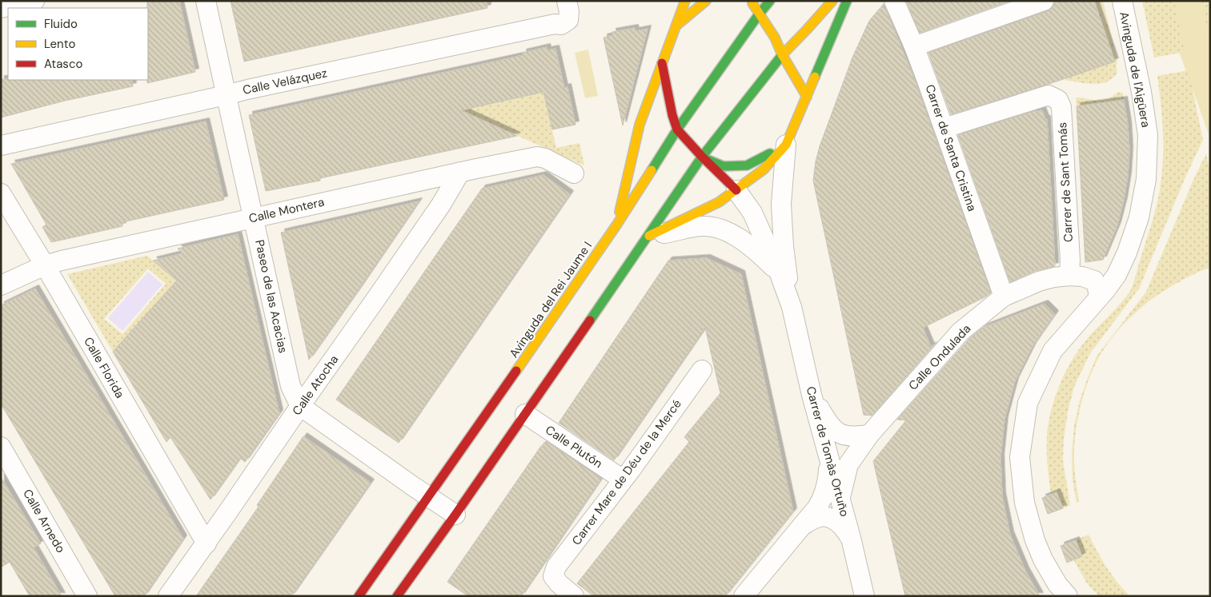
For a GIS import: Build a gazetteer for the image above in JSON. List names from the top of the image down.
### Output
{
  "streets": {
    "main road": ["Avinguda del Rei Jaume I"],
    "street": [
      "Avinguda de l'Aigüera",
      "Calle Velázquez",
      "Carrer de Santa Cristina",
      "Carrer de Sant Tomás",
      "Calle Montera",
      "Paseo de las Acacias",
      "Calle Ondulada",
      "Calle Florida",
      "Calle Atocha",
      "Calle Plutón",
      "Carrer de Tomàs Ortuño",
      "Carrer Mare de Déu de la Mercé",
      "Calle Arnedo"
    ]
  },
  "crossings": [
    ["Avinguda de l'Aigüera", "Calle Ondulada"],
    ["Calle Velázquez", "Paseo de las Acacias"],
    ["Carrer de Santa Cristina", "Carrer de Sant Tomás"],
    ["Carrer de Santa Cristina", "Calle Ondulada"],
    ["Carrer de Sant Tomás", "Calle Ondulada"],
    ["Calle Montera", "Paseo de las Acacias"],
    ["Calle Montera", "Calle Florida"],
    ["Calle Montera", "Calle Atocha"],
    ["Paseo de las Acacias", "Avinguda del Rei Jaume I"],
    ["Paseo de las Acacias", "Calle Atocha"],
    ["Calle Ondulada", "Carrer de Tomàs Ortuño"],
    ["Calle Florida", "Calle Atocha"],
    ["Calle Plutón", "Carrer Mare de Déu de la Mercé"]
  ],
  "legend": ["Fluido", "Lento", "Atasco"]
}
